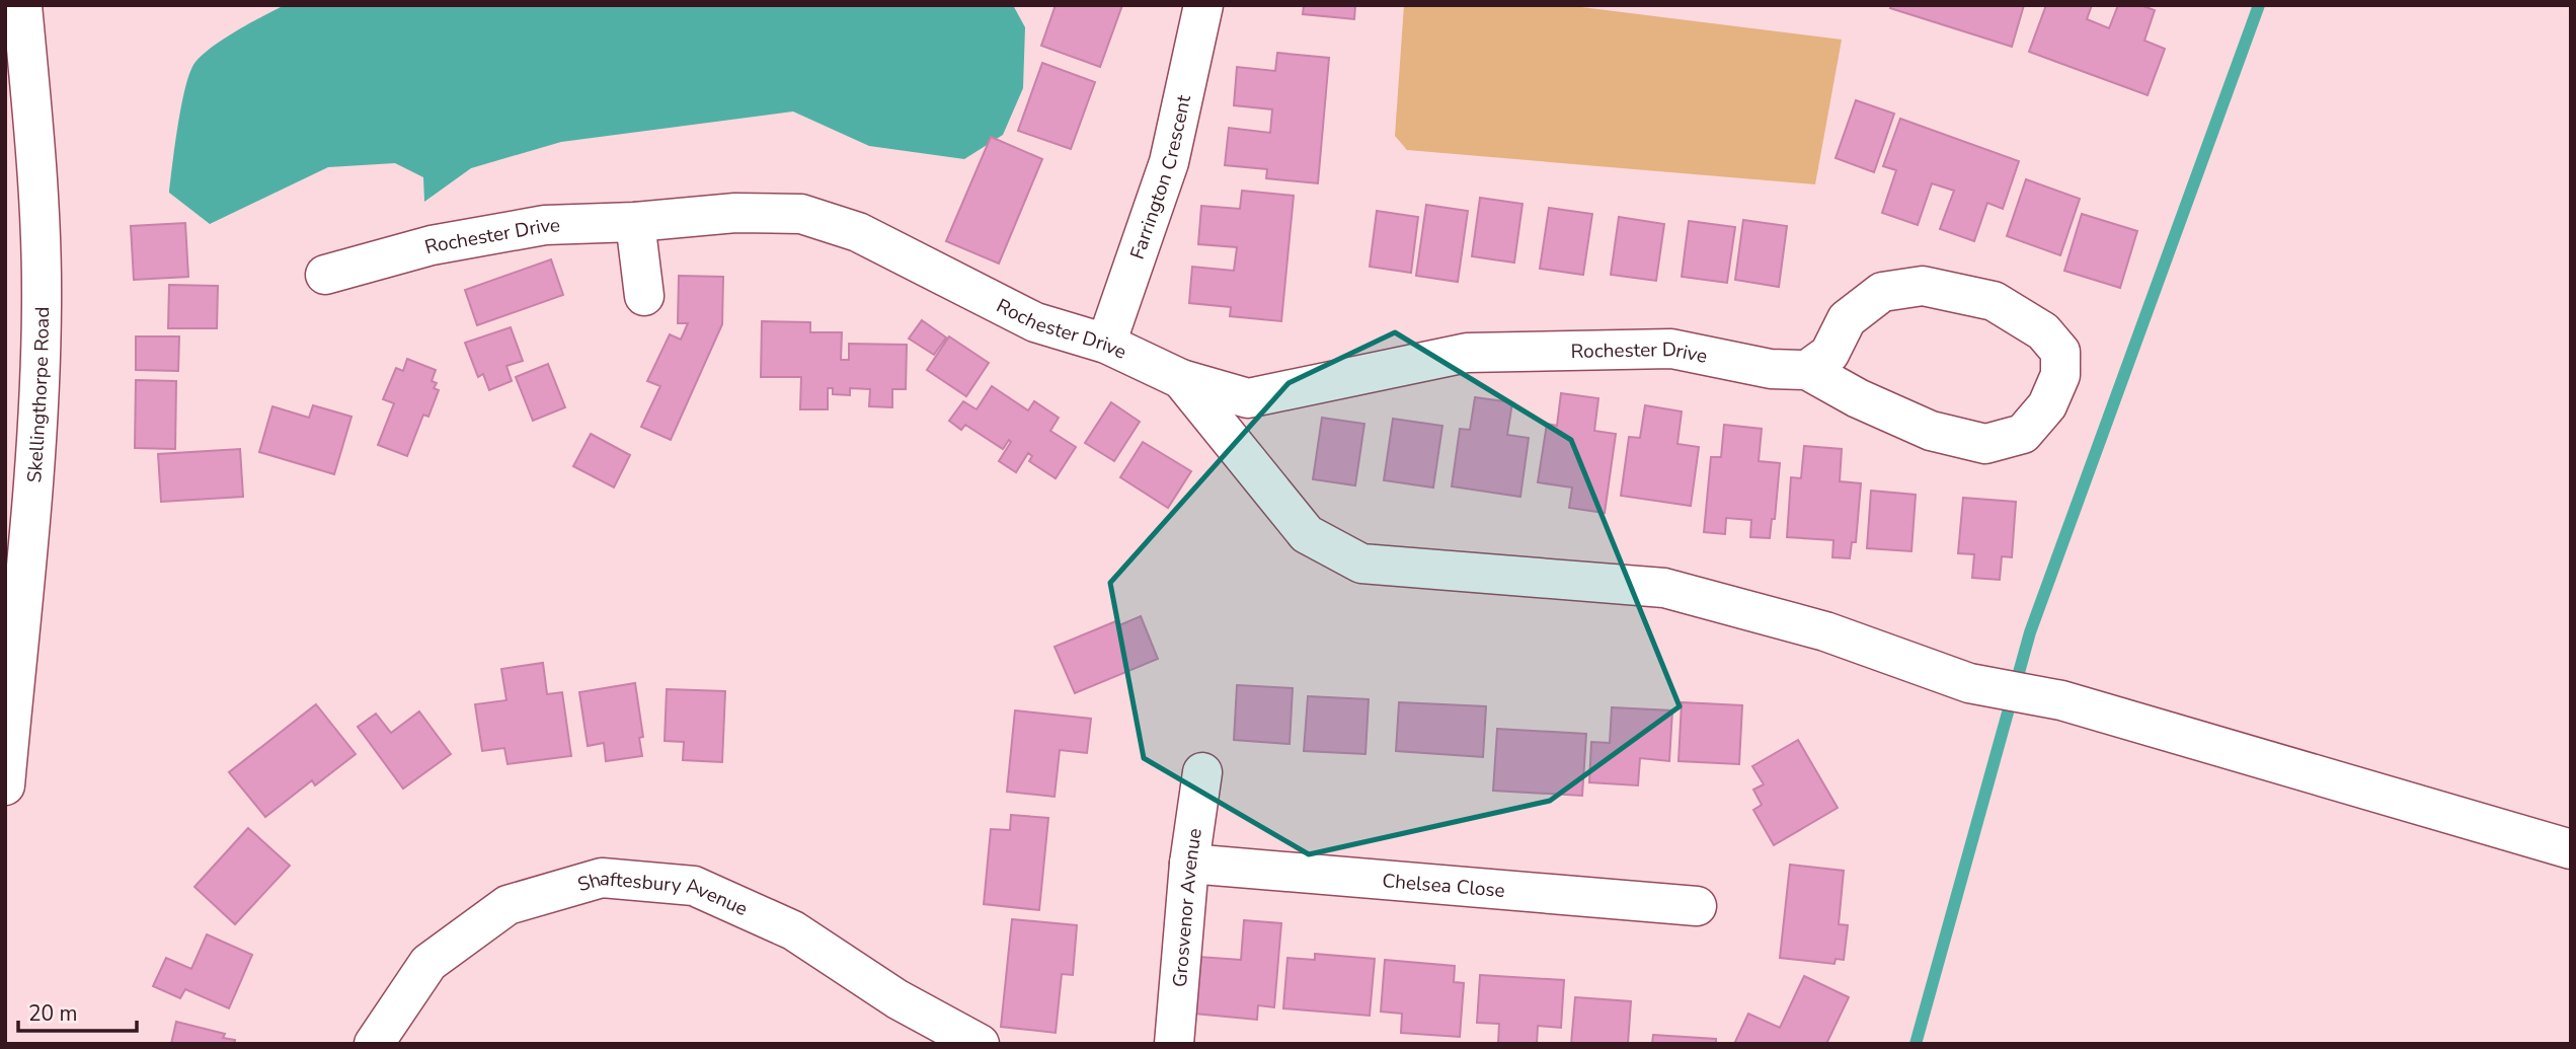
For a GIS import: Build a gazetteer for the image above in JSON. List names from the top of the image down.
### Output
{
  "streets": {
    "street": [
      "Farrington Crescent",
      "Rochester Drive",
      "Skellingthorpe Road",
      "Chelsea Close",
      "Shaftesbury Avenue",
      "Grosvenor Avenue"
    ]
  },
  "crossings": [
    ["Farrington Crescent", "Rochester Drive"],
    ["Chelsea Close", "Grosvenor Avenue"]
  ],
  "scale_bar": "20 m"
}
